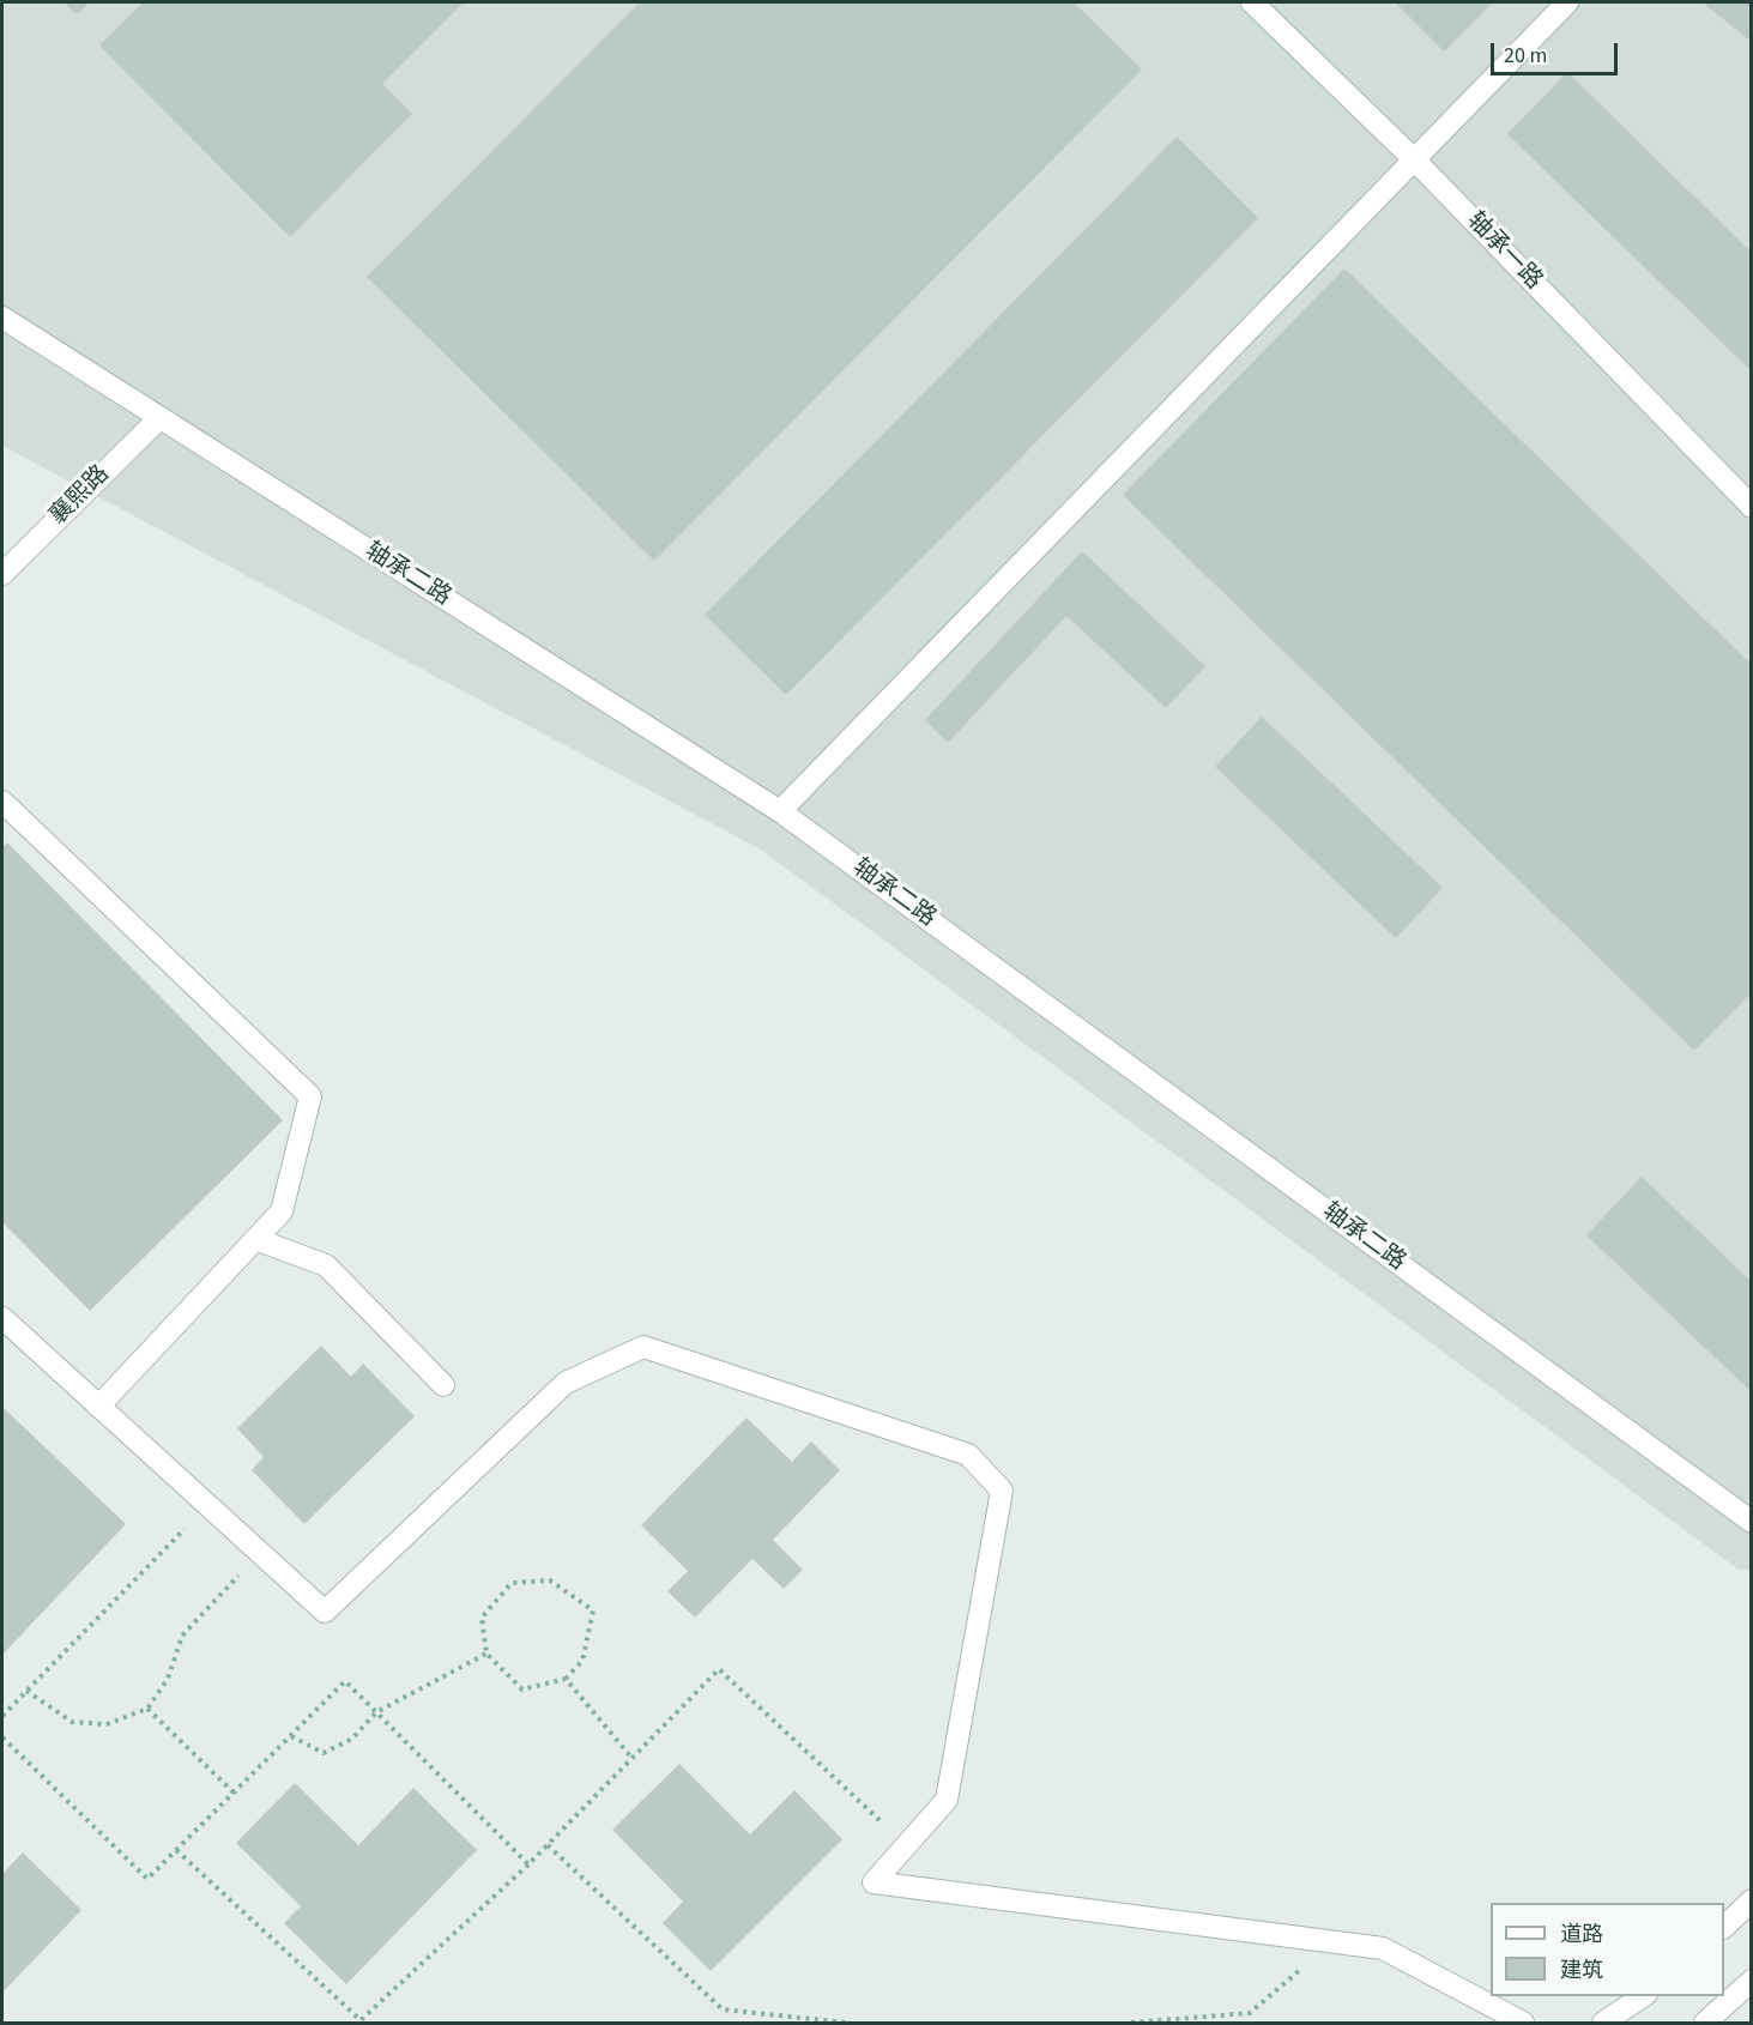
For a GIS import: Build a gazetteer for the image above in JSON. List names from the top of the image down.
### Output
{
  "streets": {
    "street": ["轴承一路", "襄熙路", "轴承二路"]
  },
  "crossings": [
    ["襄熙路", "轴承二路"]
  ],
  "legend": ["道路", "建筑"],
  "scale_bar": "20 m"
}
